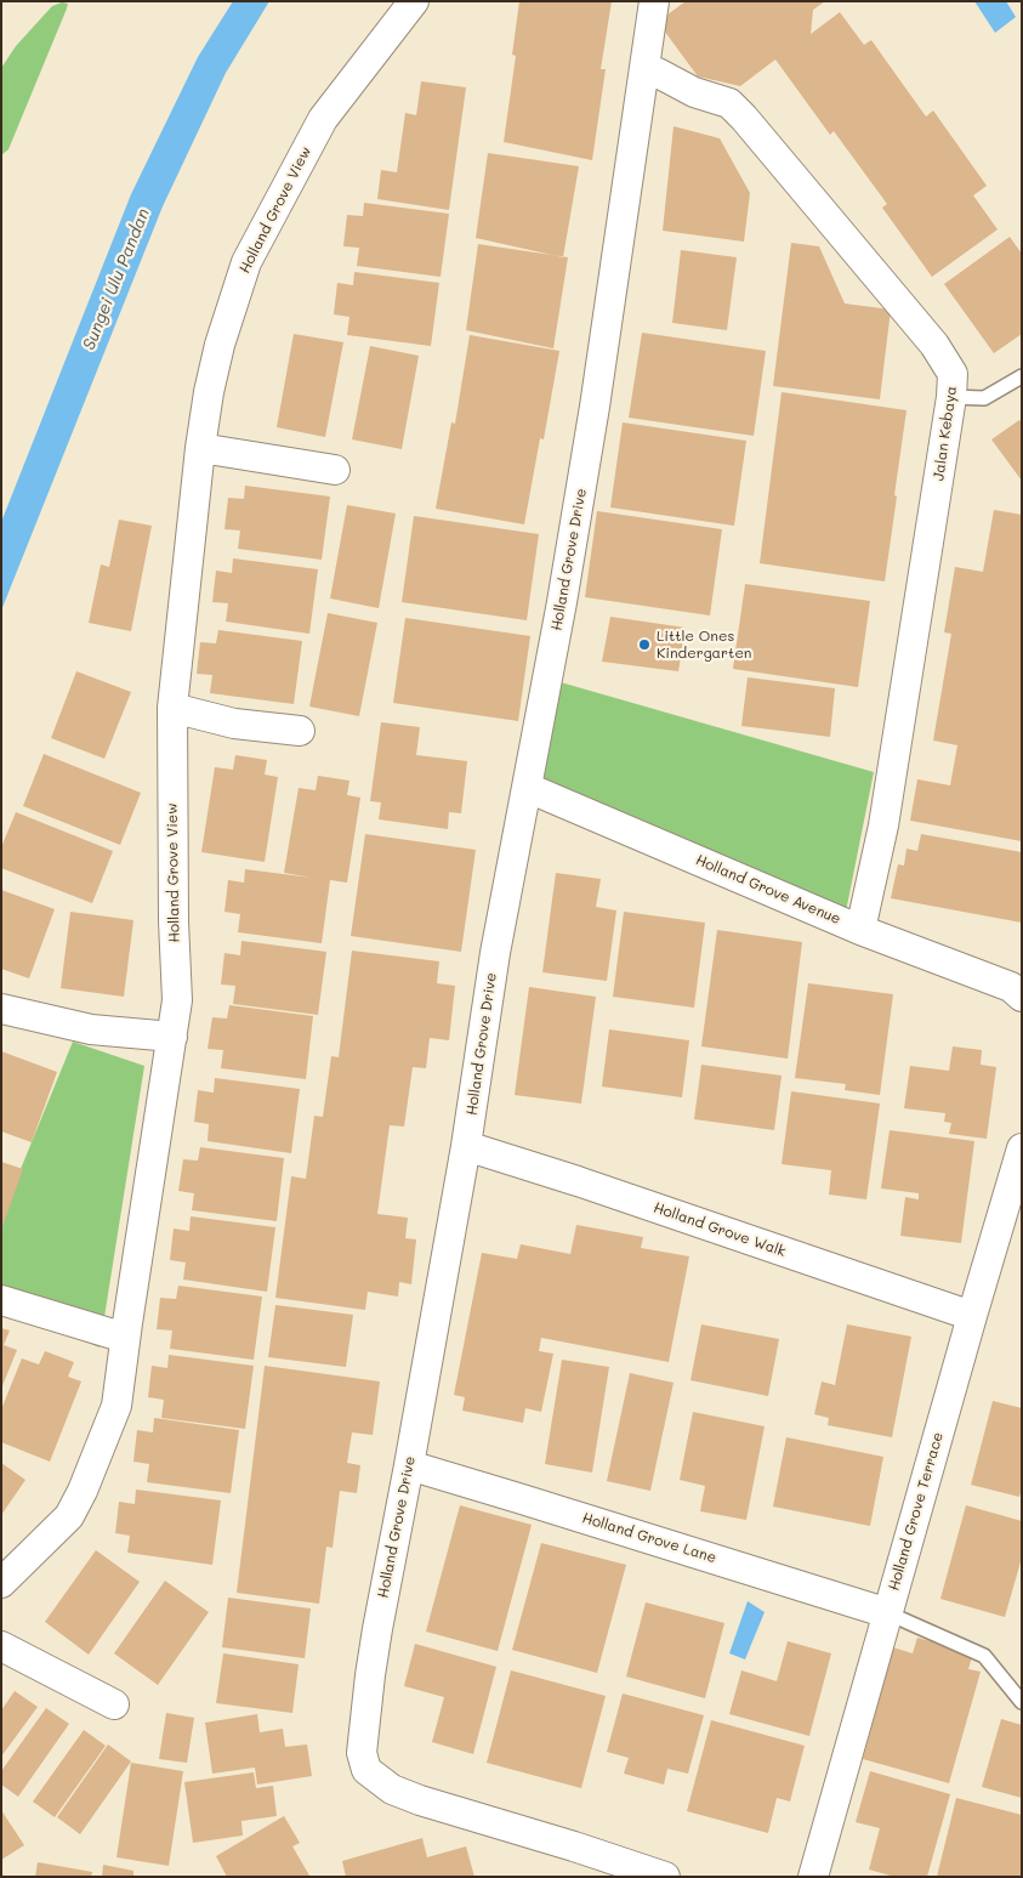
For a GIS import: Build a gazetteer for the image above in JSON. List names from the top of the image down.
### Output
{
  "streets": {
    "street": [
      "Holland Grove View",
      "Jalan Kebaya",
      "Holland Grove Drive",
      "Holland Grove Avenue",
      "Holland Grove Walk",
      "Holland Grove Terrace",
      "Holland Grove Lane"
    ]
  },
  "crossings": [
    ["Jalan Kebaya", "Holland Grove Drive"],
    ["Jalan Kebaya", "Holland Grove Avenue"],
    ["Holland Grove Drive", "Holland Grove Avenue"],
    ["Holland Grove Drive", "Holland Grove Walk"],
    ["Holland Grove Drive", "Holland Grove Lane"],
    ["Holland Grove Walk", "Holland Grove Terrace"],
    ["Holland Grove Terrace", "Holland Grove Lane"]
  ],
  "water": ["Sungei Ulu Pandan"],
  "places": ["Little Ones Kindergarten"]
}
